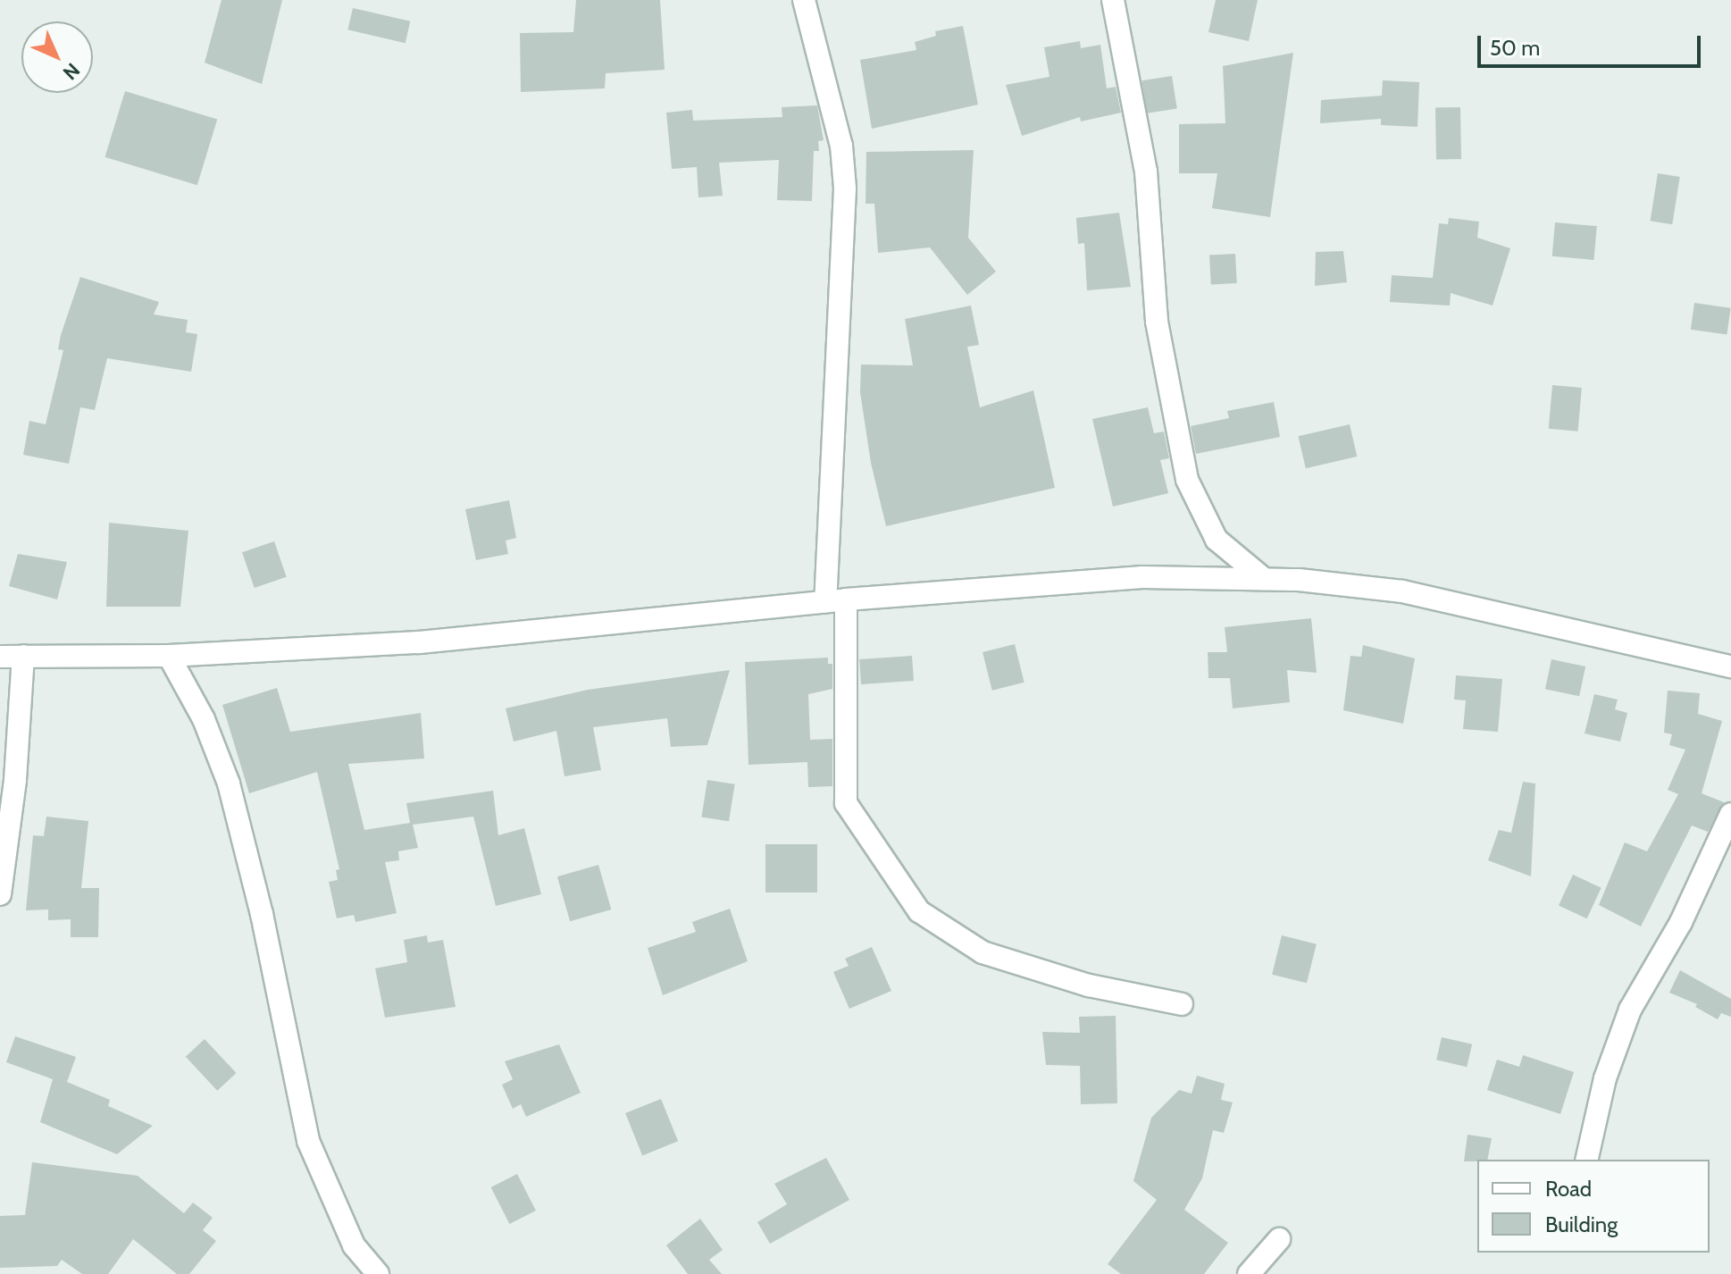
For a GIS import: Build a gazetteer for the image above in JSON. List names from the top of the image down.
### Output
{
  "legend": ["Road", "Building"],
  "scale_bar": "50 m",
  "north": "bottom right"
}
